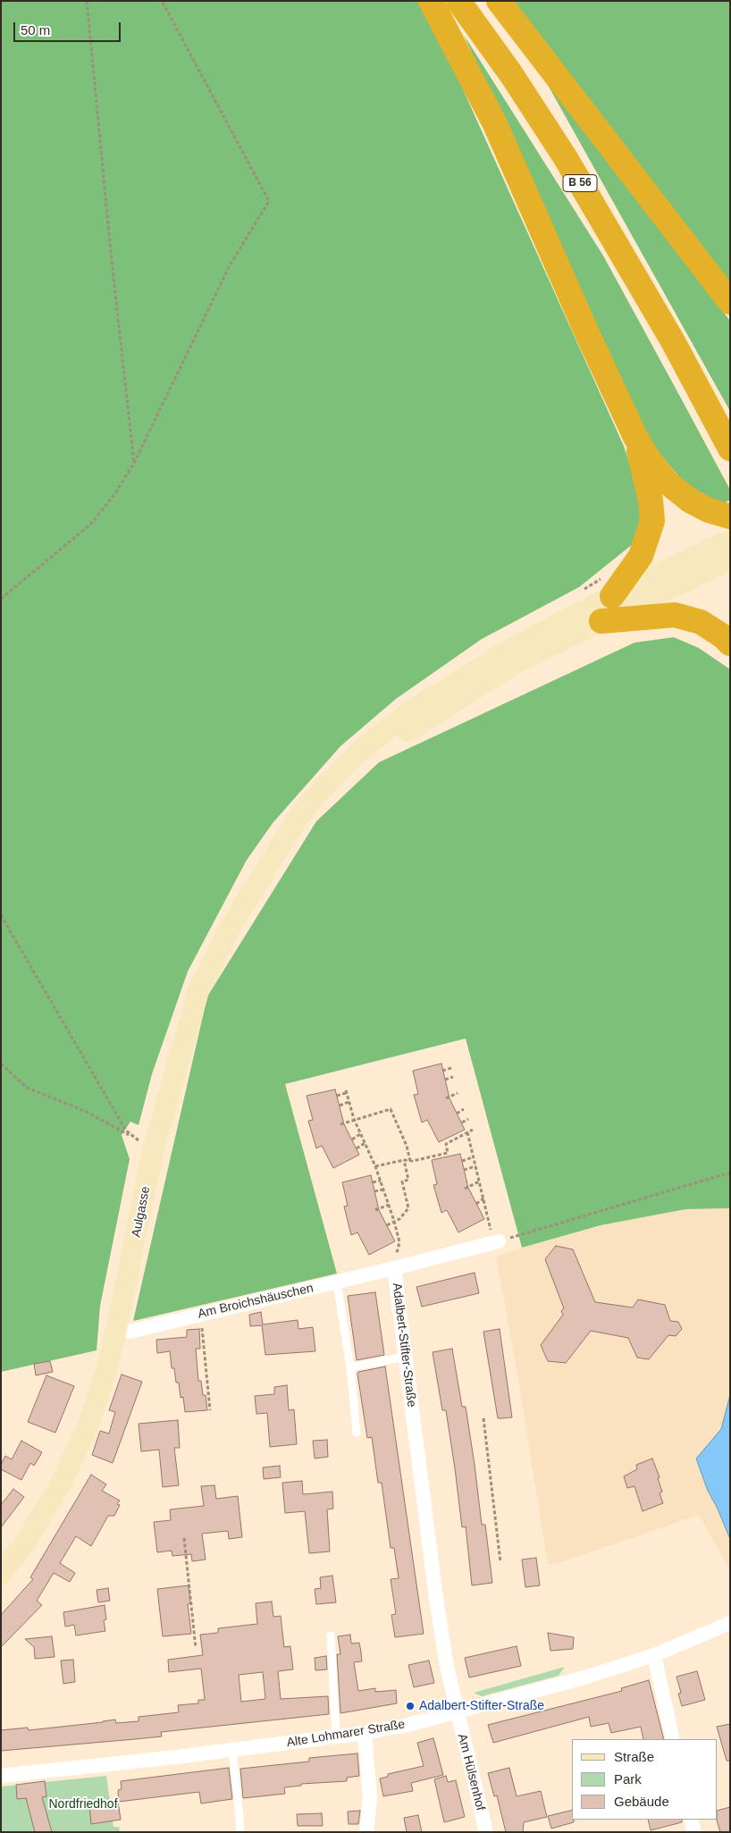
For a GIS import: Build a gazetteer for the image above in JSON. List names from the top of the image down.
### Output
{
  "streets": {
    "highway": ["B 56"],
    "main road": ["Aulgasse"],
    "street": [
      "Am Broichshäuschen",
      "Adalbert-Stifter-Straße",
      "Alte Lohmarer Straße",
      "Am Hülsenhof"
    ]
  },
  "crossings": [
    ["Aulgasse", "Am Broichshäuschen"],
    ["Am Broichshäuschen", "Adalbert-Stifter-Straße"],
    ["Adalbert-Stifter-Straße", "Alte Lohmarer Straße"],
    ["Adalbert-Stifter-Straße", "Am Hülsenhof"],
    ["Alte Lohmarer Straße", "Am Hülsenhof"]
  ],
  "parks": ["Nordfriedhof"],
  "places": ["Adalbert-Stifter-Straße"],
  "legend": ["Straße", "Park", "Gebäude"],
  "scale_bar": "50 m"
}
